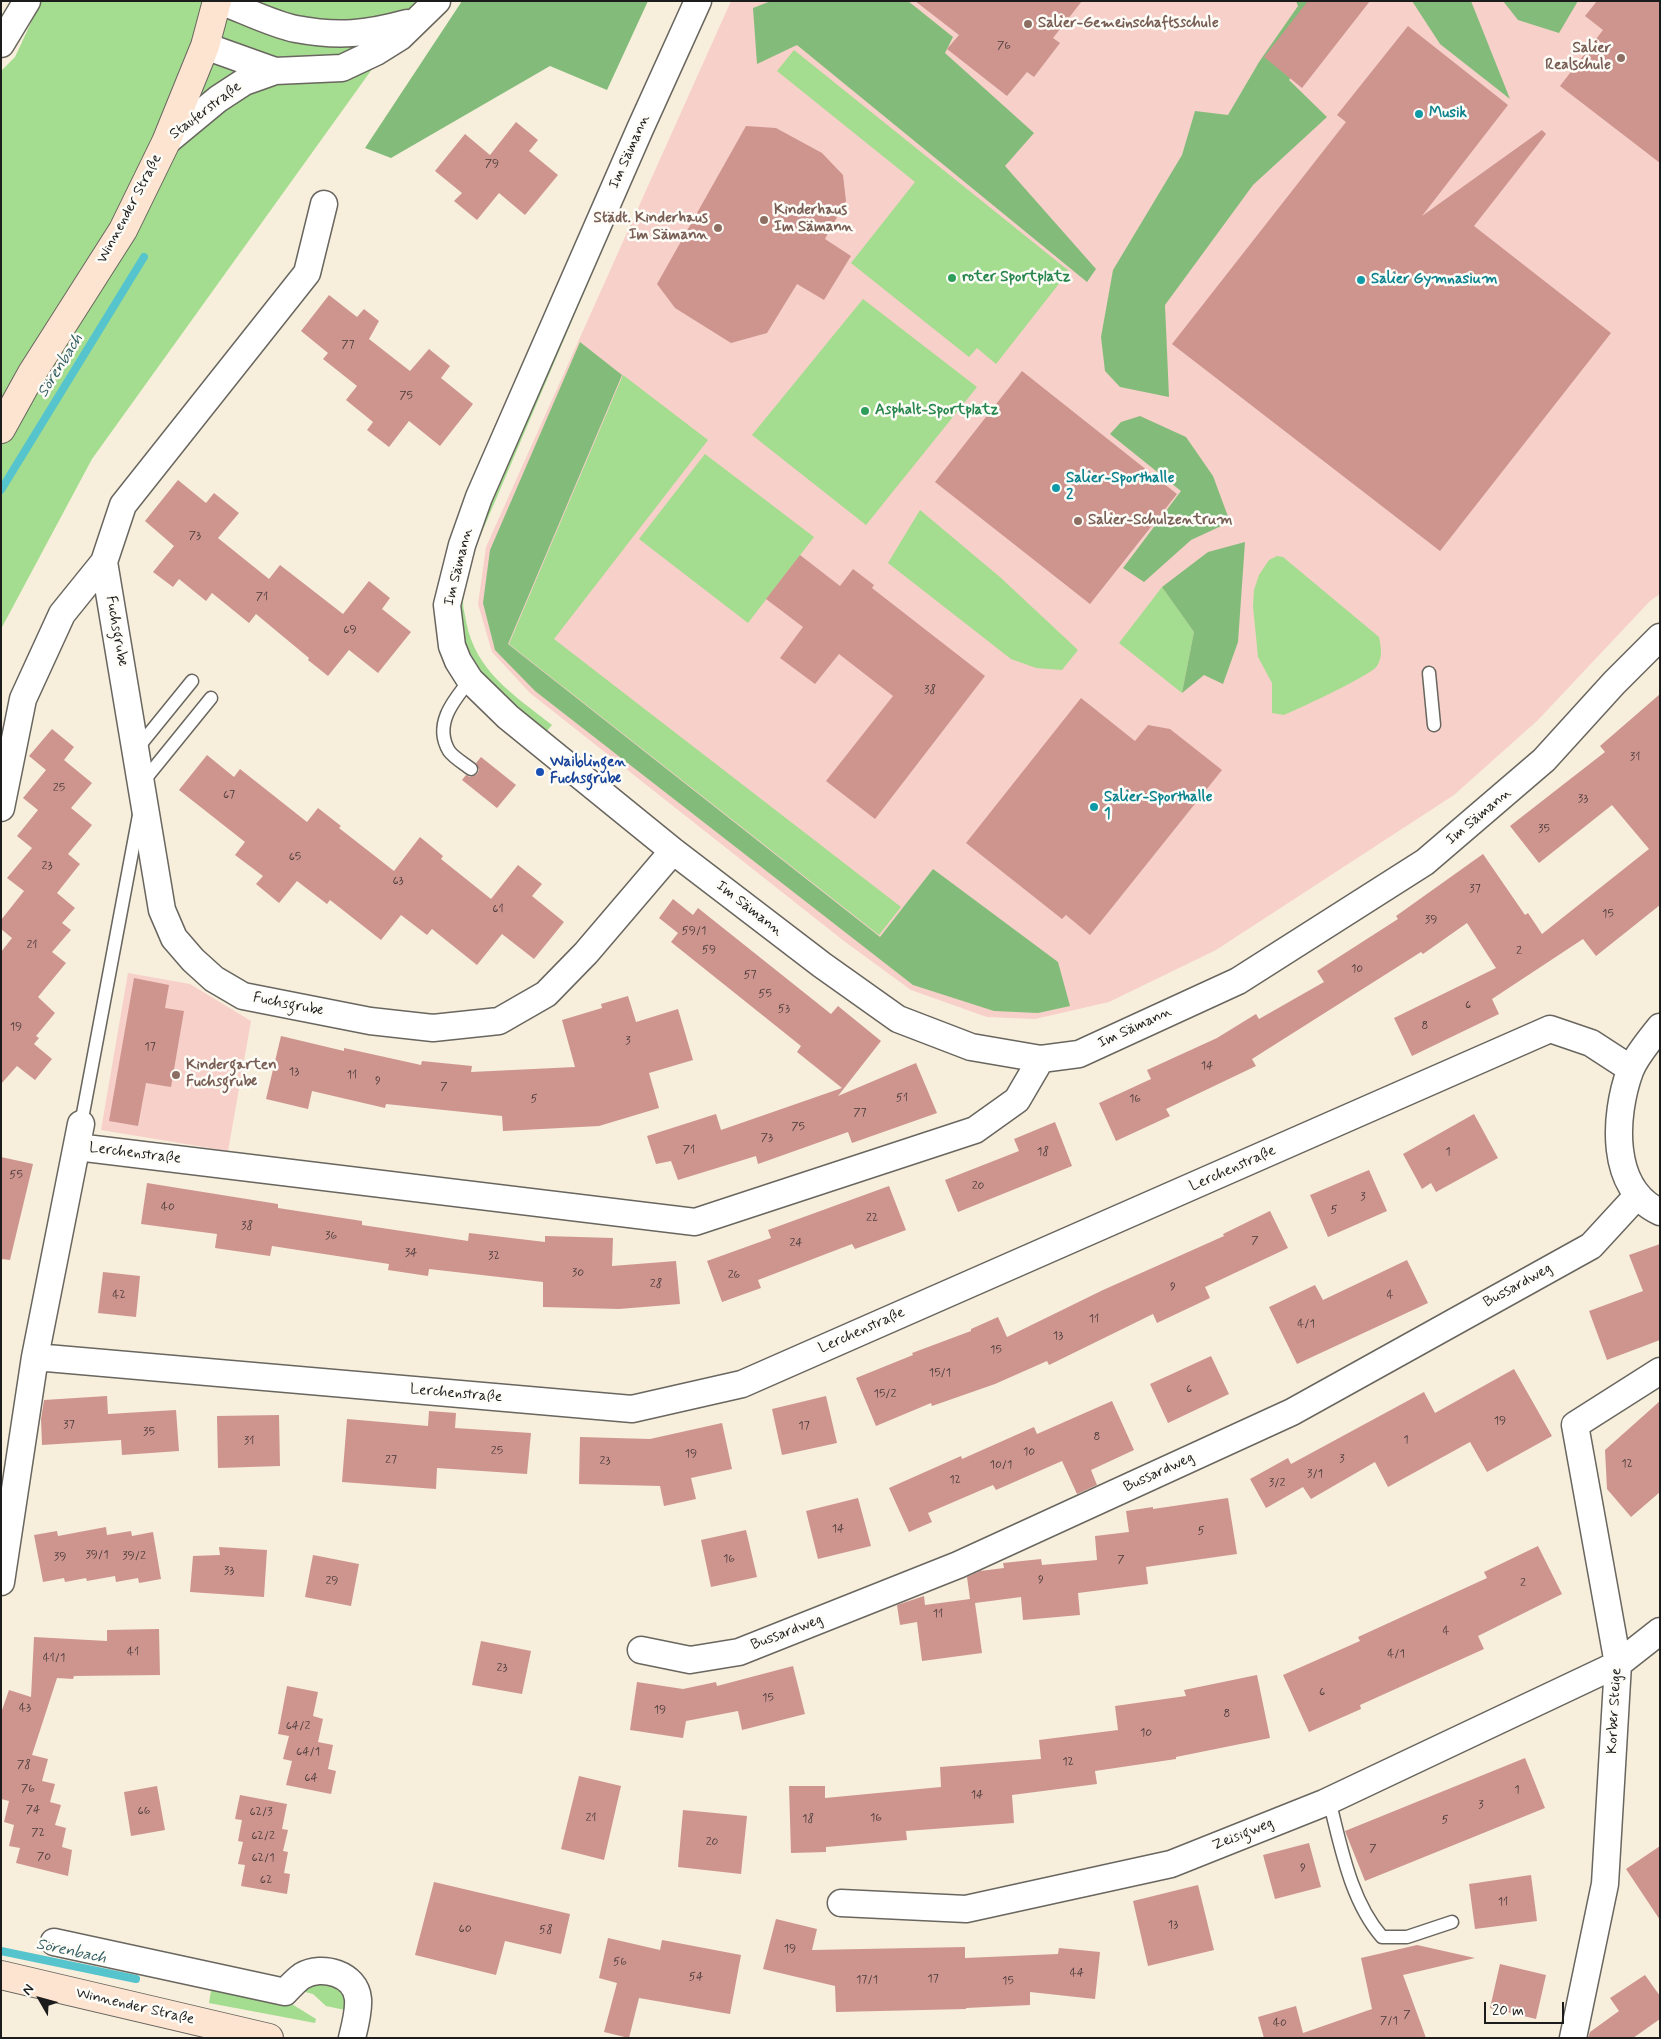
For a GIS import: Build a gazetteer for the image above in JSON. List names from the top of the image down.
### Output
{
  "streets": {
    "street": [
      "Stauferstraße",
      "Im Sämann",
      "Winnender Straße",
      "Fuchsgrube",
      "Lerchenstraße",
      "Bussardweg",
      "Korber Steige",
      "Zeisigweg"
    ]
  },
  "crossings": [
    ["Stauferstraße", "Winnender Straße"],
    ["Im Sämann", "Fuchsgrube"],
    ["Im Sämann", "Lerchenstraße"],
    ["Korber Steige", "Zeisigweg"]
  ],
  "water": ["Sörenbach"],
  "places": [
    "Salier-Gemeinschaftsschule",
    "Salier Realschule",
    "Musik",
    "Kinderhaus Im Sämann",
    "Städt. Kinderhaus Im Sämann",
    "roter Sportplatz",
    "Salier Gymnasium",
    "Asphalt-Sportplatz",
    "Salier-Sporthalle 2",
    "Salier-Schulzentrum",
    "Waiblingen Fuchsgrube",
    "Salier-Sporthalle 1",
    "Kindergarten Fuchsgrube"
  ],
  "house_numbers": [
    "76",
    "79",
    "77",
    "75",
    "73",
    "71",
    "69",
    "38",
    "31",
    "25",
    "67",
    "33",
    "35",
    "65",
    "23",
    "63",
    "37",
    "61",
    "15",
    "39",
    "59/1",
    "21",
    "59",
    "2",
    "10",
    "57",
    "55",
    "6",
    "53",
    "8",
    "19",
    "3",
    "17",
    "14",
    "13",
    "11",
    "9",
    "7",
    "51",
    "5",
    "16",
    "77",
    "75",
    "73",
    "71",
    "18",
    "1",
    "55",
    "20",
    "3",
    "40",
    "5",
    "22",
    "38",
    "36",
    "7",
    "24",
    "34",
    "32",
    "30",
    "26",
    "28",
    "9",
    "42",
    "4",
    "11",
    "4/1",
    "13",
    "15",
    "15/1",
    "6",
    "15/2",
    "19",
    "37",
    "17",
    "35",
    "8",
    "1",
    "31",
    "25",
    "10",
    "19",
    "3",
    "27",
    "23",
    "12",
    "10/1",
    "3/1",
    "12",
    "3/2",
    "14",
    "5",
    "39/1",
    "39/2",
    "39",
    "16",
    "7",
    "33",
    "9",
    "29",
    "2",
    "11",
    "4",
    "41",
    "4/1",
    "41/1",
    "23",
    "6",
    "15",
    "43",
    "19",
    "8",
    "64/2",
    "10",
    "64/1",
    "12",
    "78",
    "64",
    "76",
    "1",
    "14",
    "3",
    "74",
    "66",
    "62/3",
    "21",
    "16",
    "18",
    "5",
    "72",
    "62/2",
    "20",
    "7",
    "70",
    "62/1",
    "9",
    "62",
    "11",
    "13",
    "60",
    "58",
    "19",
    "56",
    "44",
    "54",
    "17",
    "17/1",
    "15",
    "7",
    "7/1",
    "40"
  ],
  "scale_bar": "20 m",
  "north": "top left"
}
